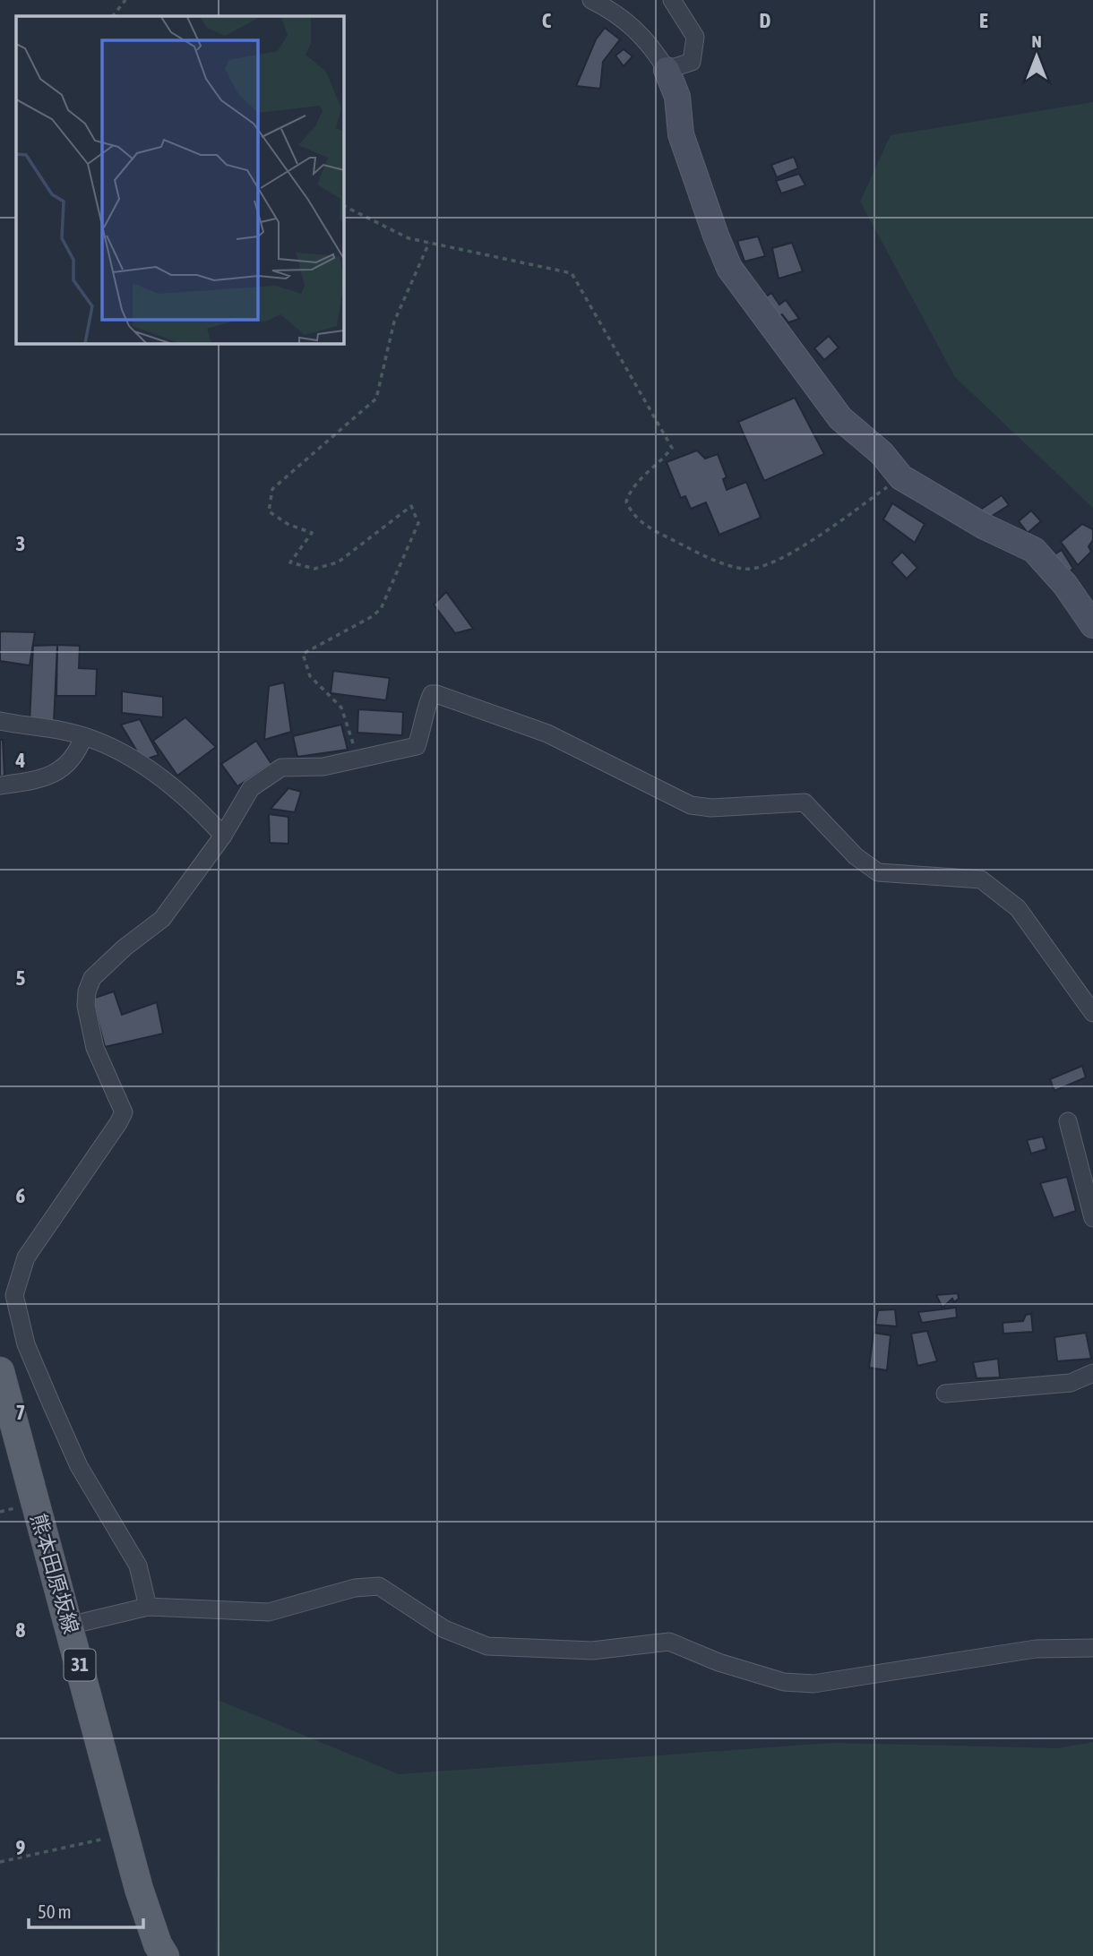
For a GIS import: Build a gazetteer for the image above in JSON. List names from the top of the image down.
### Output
{
  "streets": {
    "main road": ["熊本田原坂線", "31"]
  },
  "scale_bar": "50 m",
  "north": "top",
  "grid": {
    "columns": ["C", "D", "E"],
    "rows": [
      "3",
      "4",
      "5",
      "6",
      "7",
      "8",
      "9"
    ]
  }
}
